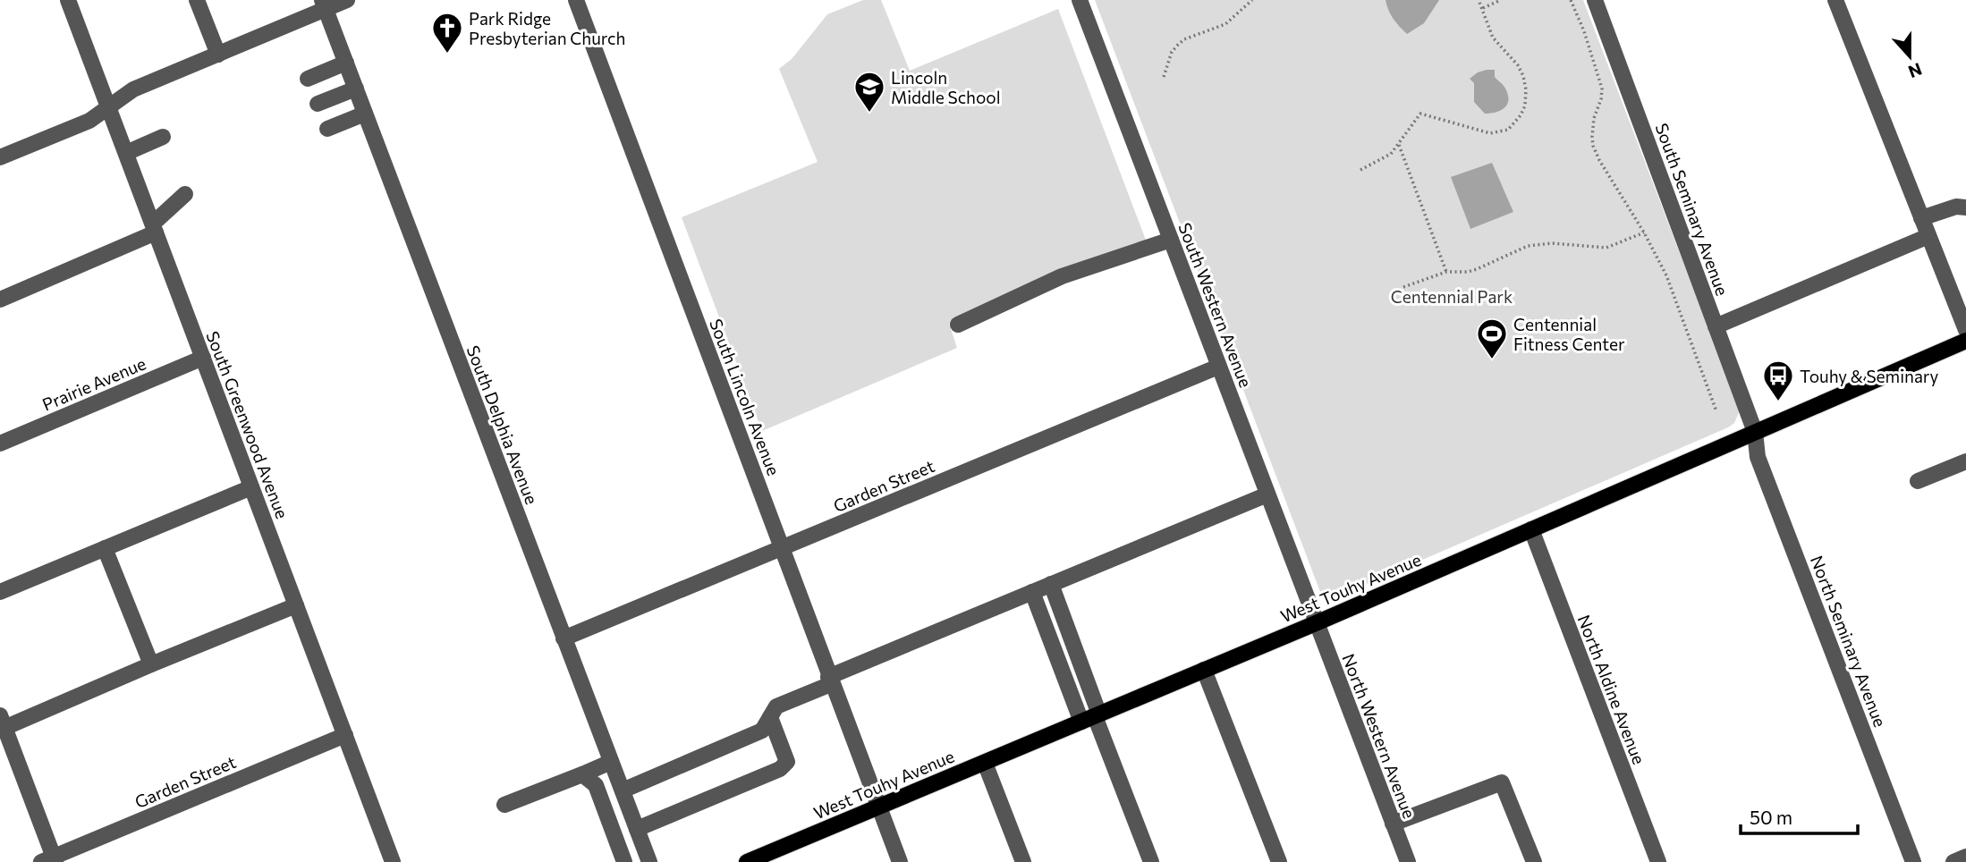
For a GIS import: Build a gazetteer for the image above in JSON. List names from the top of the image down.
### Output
{
  "streets": {
    "main road": ["West Touhy Avenue"],
    "street": [
      "South Seminary Avenue",
      "South Western Avenue",
      "Prairie Avenue",
      "South Lincoln Avenue",
      "South Greenwood Avenue",
      "South Delphia Avenue",
      "Garden Street",
      "North Seminary Avenue",
      "North Aldine Avenue",
      "North Western Avenue"
    ]
  },
  "crossings": [
    ["South Seminary Avenue", "West Touhy Avenue"],
    ["South Seminary Avenue", "North Seminary Avenue"],
    ["South Western Avenue", "Garden Street"],
    ["South Western Avenue", "West Touhy Avenue"],
    ["South Western Avenue", "North Western Avenue"],
    ["Prairie Avenue", "South Greenwood Avenue"],
    ["South Lincoln Avenue", "Garden Street"],
    ["South Lincoln Avenue", "West Touhy Avenue"],
    ["South Greenwood Avenue", "Garden Street"],
    ["South Delphia Avenue", "Garden Street"],
    ["West Touhy Avenue", "North Seminary Avenue"],
    ["West Touhy Avenue", "North Aldine Avenue"],
    ["West Touhy Avenue", "North Western Avenue"]
  ],
  "parks": ["Centennial Park"],
  "places": {
    "church": ["Park Ridge Presbyterian Church"],
    "school or university": ["Lincoln Middle School"],
    "sports": ["Centennial Fitness Center"],
    "bus stop": ["Touhy & Seminary"]
  },
  "scale_bar": "50 m",
  "north": "bottom"
}
